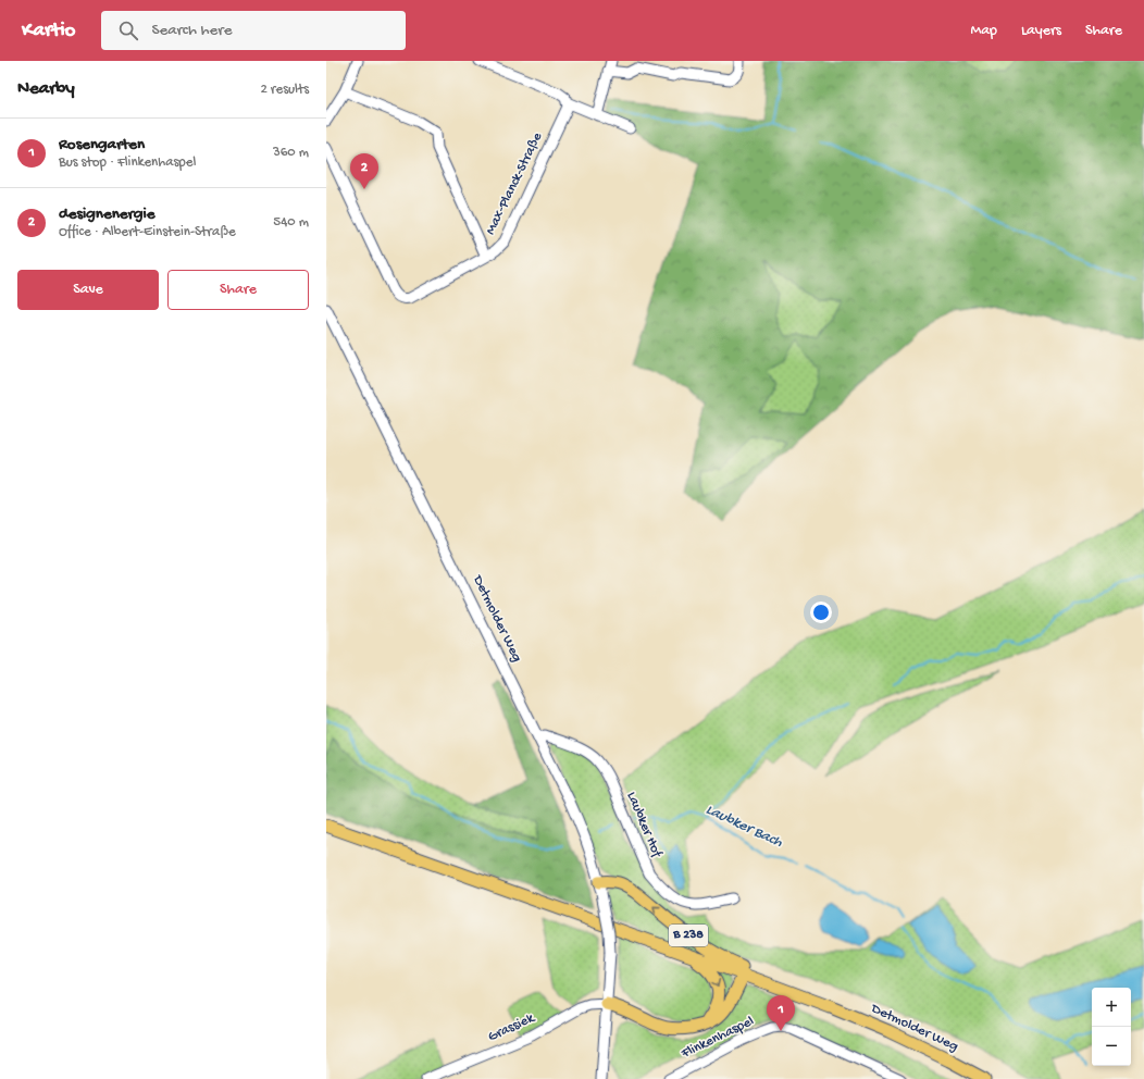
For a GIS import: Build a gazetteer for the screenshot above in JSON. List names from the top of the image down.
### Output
{
  "streets": {
    "main road": ["Detmolder Weg", "B 238"],
    "street": [
      "Max-Planck-Straße",
      "Laubker Hof",
      "Grassiek",
      "Flinkenhaspel"
    ]
  },
  "crossings": [
    ["Detmolder Weg", "Laubker Hof"],
    ["Detmolder Weg", "B 238"],
    ["Detmolder Weg", "Grassiek"]
  ],
  "water": ["Laubker Bach"],
  "page": {
    "header": "Kartio",
    "search": "Search here",
    "nav": ["Map", "Layers", "Share"],
    "heading": ["Nearby", "2 results"],
    "list": [
      {
        "mark": "1",
        "name": "Rosengarten",
        "note": "Bus stop · Flinkenhaspel",
        "value": "360 m"
      },
      {
        "mark": "2",
        "name": "designenergie",
        "note": "Office · Albert-Einstein-Straße",
        "value": "540 m"
      }
    ],
    "pins": ["2", "1"],
    "buttons": ["Save", "Share"],
    "map_buttons": ["+", "−"]
  }
}
